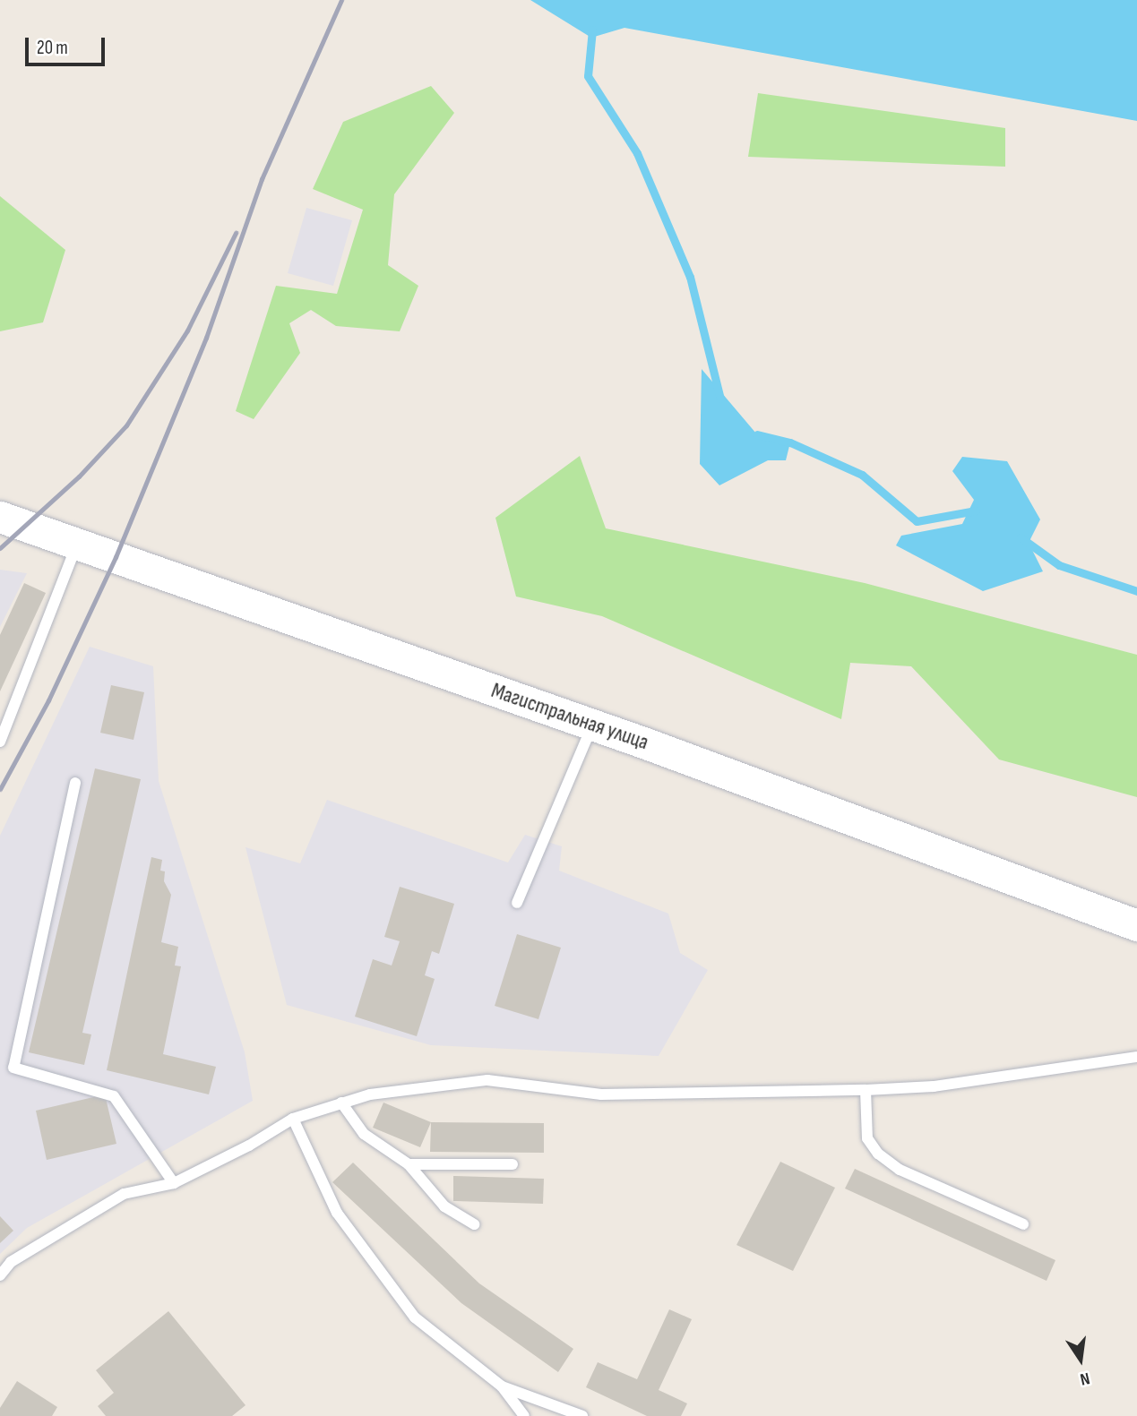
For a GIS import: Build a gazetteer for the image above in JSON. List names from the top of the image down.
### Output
{
  "streets": {
    "main road": ["Магистральная улица"]
  },
  "scale_bar": "20 m",
  "north": "bottom"
}
